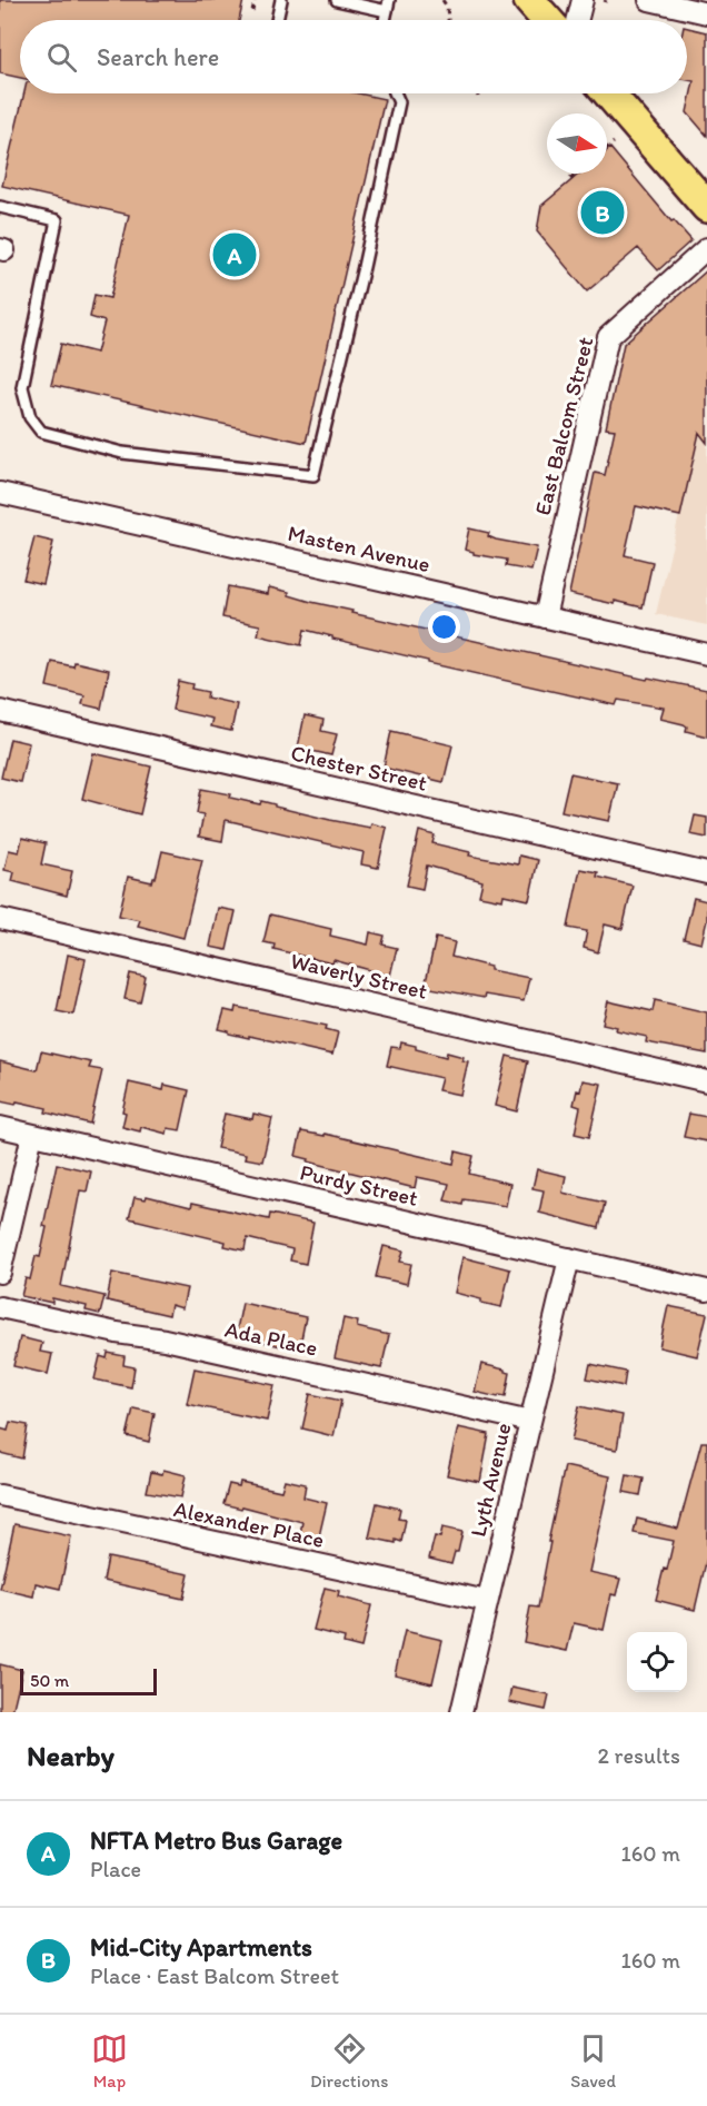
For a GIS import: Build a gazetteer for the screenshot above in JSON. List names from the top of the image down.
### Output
{
  "streets": {
    "street": [
      "East Balcom Street",
      "Masten Avenue",
      "Chester Street",
      "Waverly Street",
      "Purdy Street",
      "Ada Place",
      "Lyth Avenue",
      "Alexander Place"
    ]
  },
  "crossings": [
    ["East Balcom Street", "Masten Avenue"],
    ["Purdy Street", "Lyth Avenue"],
    ["Ada Place", "Lyth Avenue"],
    ["Lyth Avenue", "Alexander Place"]
  ],
  "scale_bar": "50 m",
  "north": "right",
  "page": {
    "search": "Search here",
    "pins": ["B", "A"],
    "scale": "50 m",
    "heading": ["Nearby", "2 results"],
    "list": [
      {
        "mark": "A",
        "name": "NFTA Metro Bus Garage",
        "note": "Place",
        "value": "160 m"
      },
      {
        "mark": "B",
        "name": "Mid-City Apartments",
        "note": "Place · East Balcom Street",
        "value": "160 m"
      }
    ],
    "nav": ["Map", "Directions", "Saved"]
  }
}
